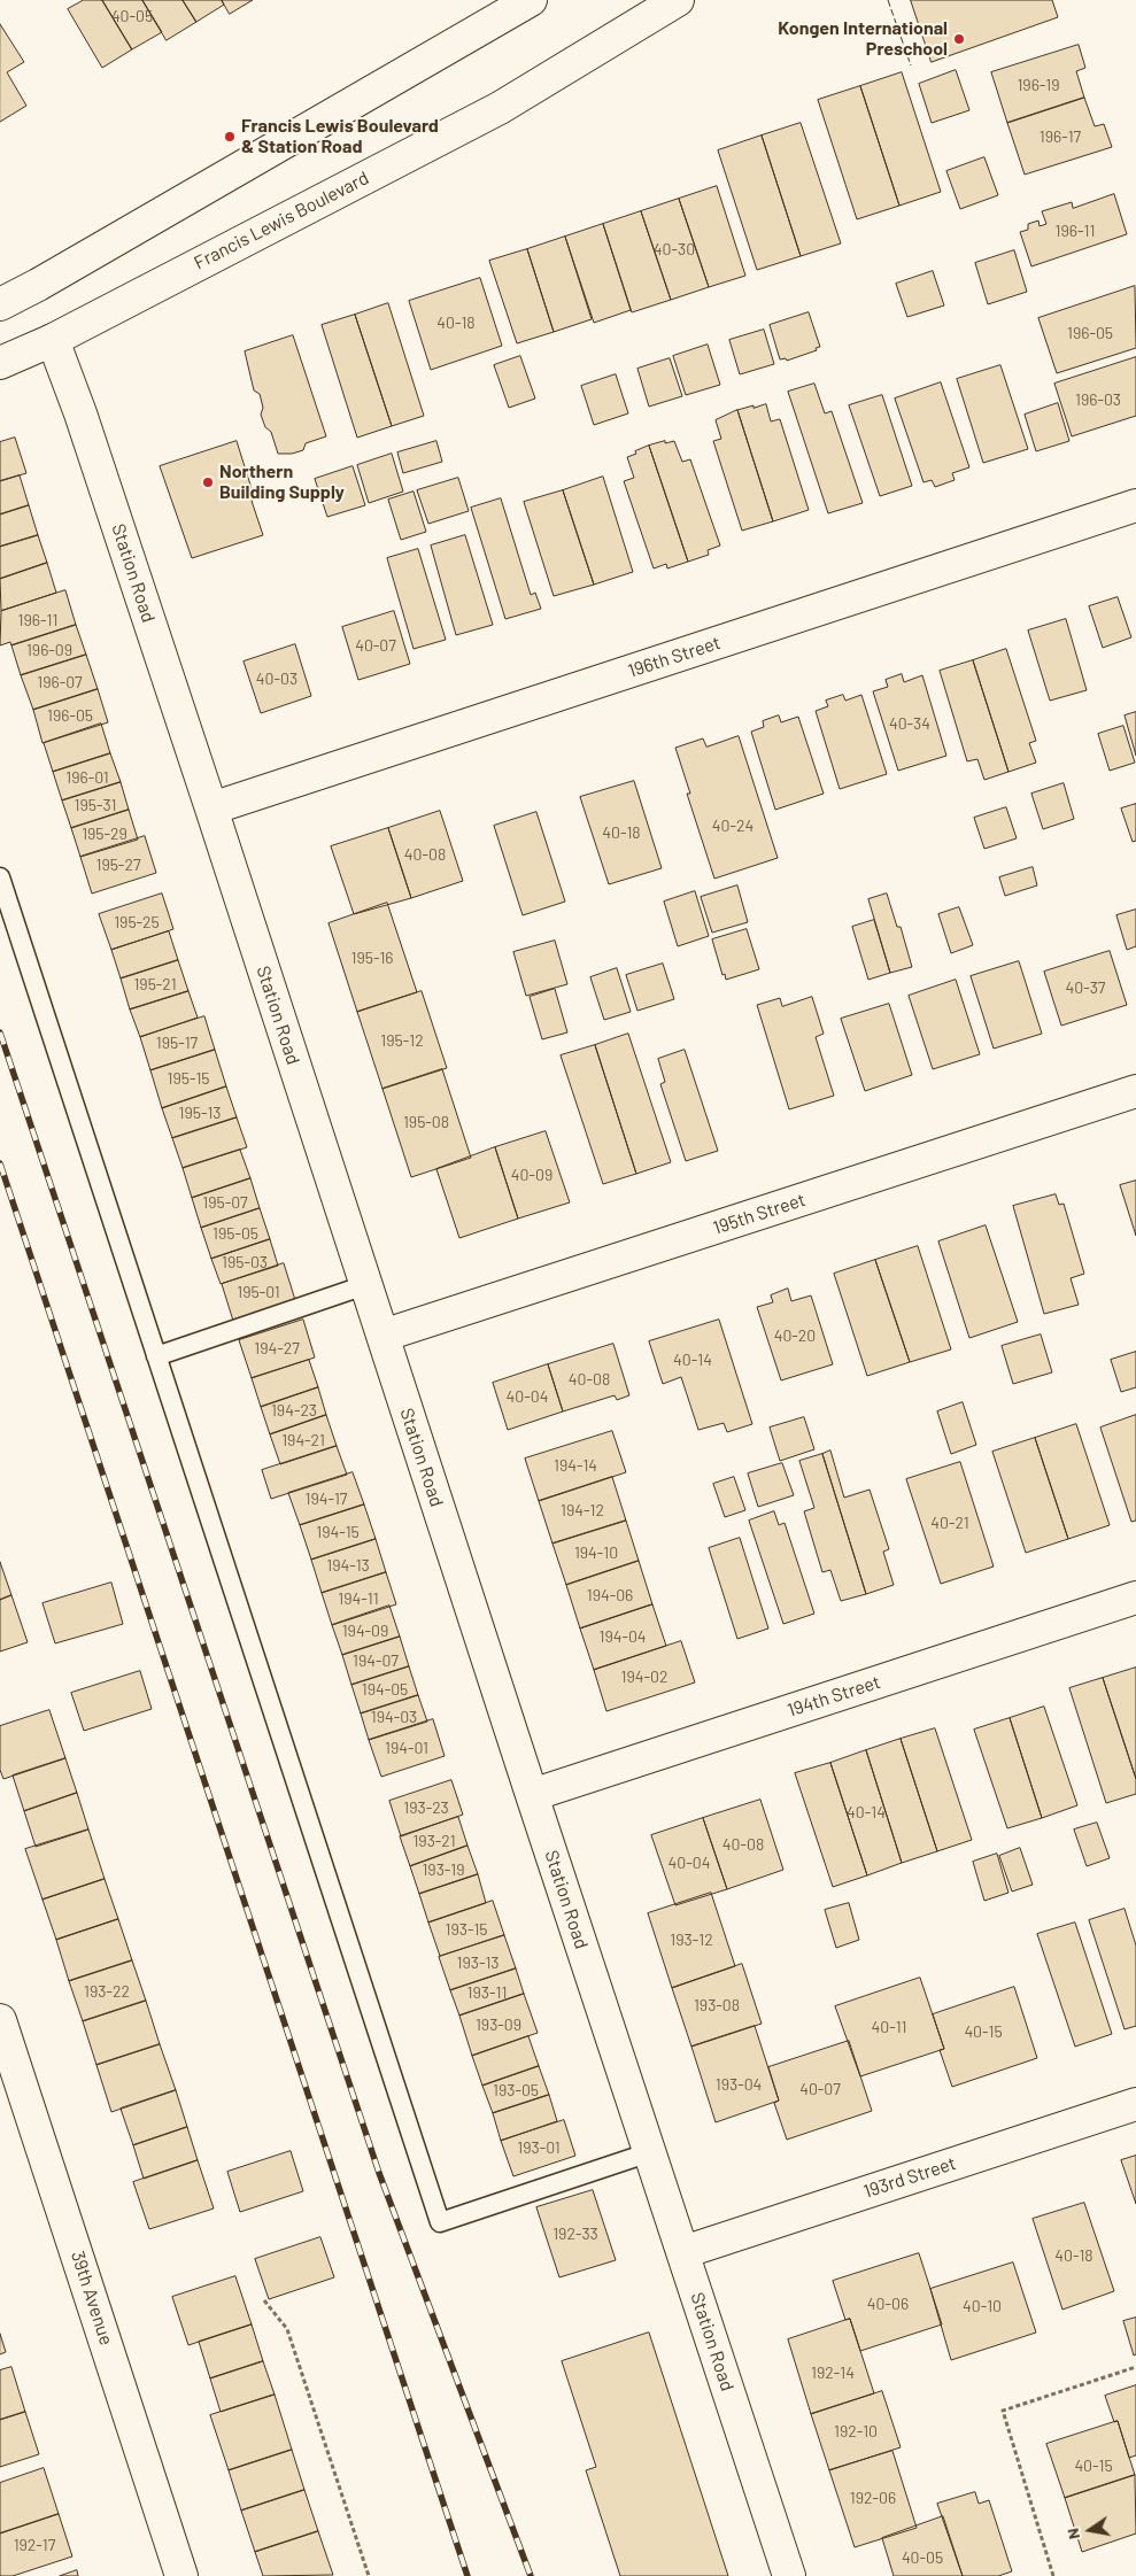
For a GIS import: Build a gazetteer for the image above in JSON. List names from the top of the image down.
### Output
{
  "streets": {
    "street": [
      "Francis Lewis Boulevard",
      "Station Road",
      "196th Street",
      "195th Street",
      "194th Street",
      "193rd Street",
      "39th Avenue"
    ]
  },
  "crossings": [
    ["Francis Lewis Boulevard", "Station Road"],
    ["Station Road", "196th Street"],
    ["Station Road", "195th Street"],
    ["Station Road", "194th Street"],
    ["Station Road", "193rd Street"]
  ],
  "places": ["Kongen International Preschool", "Francis Lewis Boulevard & Station Road", "Northern Building Supply"],
  "house_numbers": [
    "40-05",
    "196-19",
    "196-17",
    "196-11",
    "40-30",
    "40-18",
    "196-05",
    "196-03",
    "196-11",
    "40-07",
    "196-09",
    "40-03",
    "196-07",
    "196-05",
    "40-34",
    "196-01",
    "195-31",
    "40-24",
    "40-18",
    "195-29",
    "40-08",
    "195-27",
    "195-25",
    "195-16",
    "195-21",
    "40-37",
    "195-12",
    "195-17",
    "195-15",
    "195-13",
    "195-08",
    "40-09",
    "195-07",
    "195-05",
    "195-03",
    "195-01",
    "40-20",
    "194-27",
    "40-14",
    "40-08",
    "40-04",
    "194-23",
    "194-21",
    "194-14",
    "194-17",
    "194-12",
    "40-21",
    "194-15",
    "194-10",
    "194-13",
    "194-06",
    "194-11",
    "194-09",
    "194-04",
    "194-07",
    "194-02",
    "194-05",
    "194-03",
    "194-01",
    "193-23",
    "40-14",
    "193-21",
    "40-08",
    "40-04",
    "193-19",
    "193-15",
    "193-12",
    "193-13",
    "193-22",
    "193-11",
    "193-08",
    "193-09",
    "40-11",
    "40-15",
    "193-04",
    "40-07",
    "193-05",
    "193-01",
    "192-33",
    "40-18",
    "40-06",
    "40-10",
    "192-14",
    "192-10",
    "40-15",
    "192-06",
    "192-17",
    "40-05"
  ],
  "north": "left"
}
